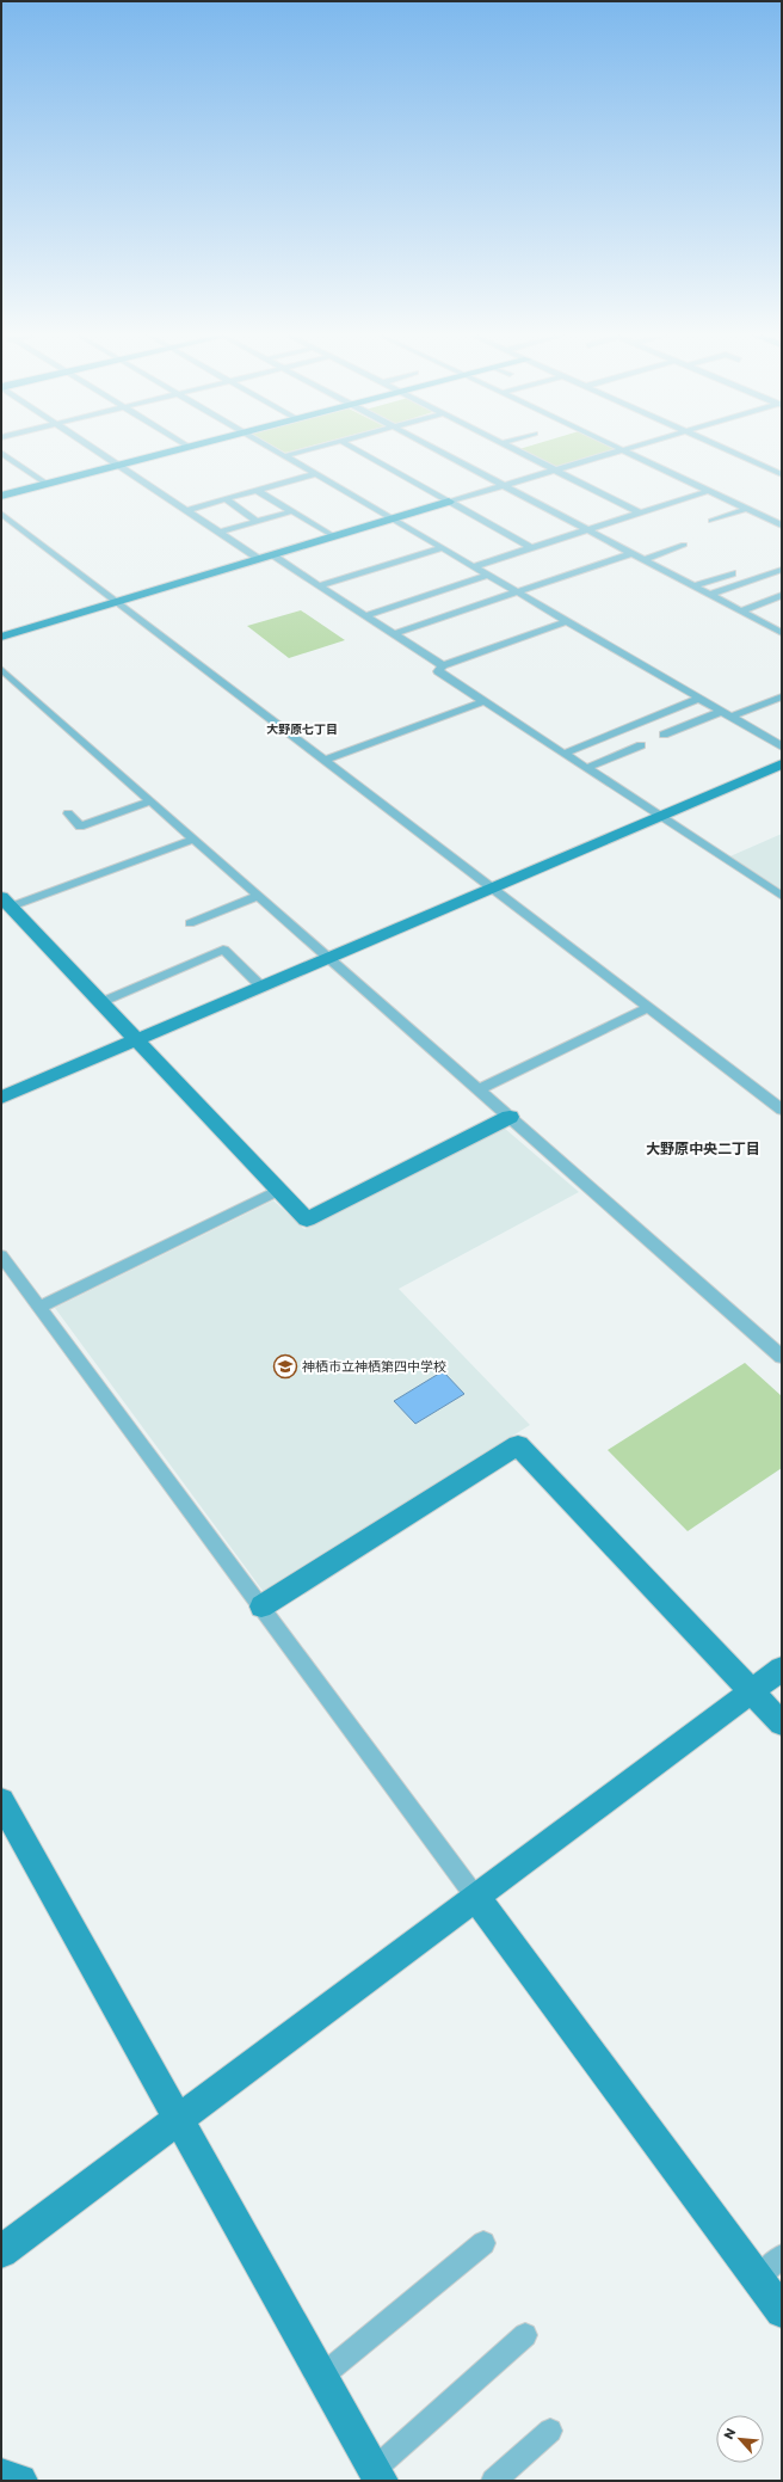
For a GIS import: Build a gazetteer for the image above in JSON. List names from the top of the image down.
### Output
{
  "districts": ["大野原七丁目", "大野原中央二丁目"],
  "places": {
    "school or university": ["神栖市立神栖第四中学校"]
  },
  "north": "top left"
}
